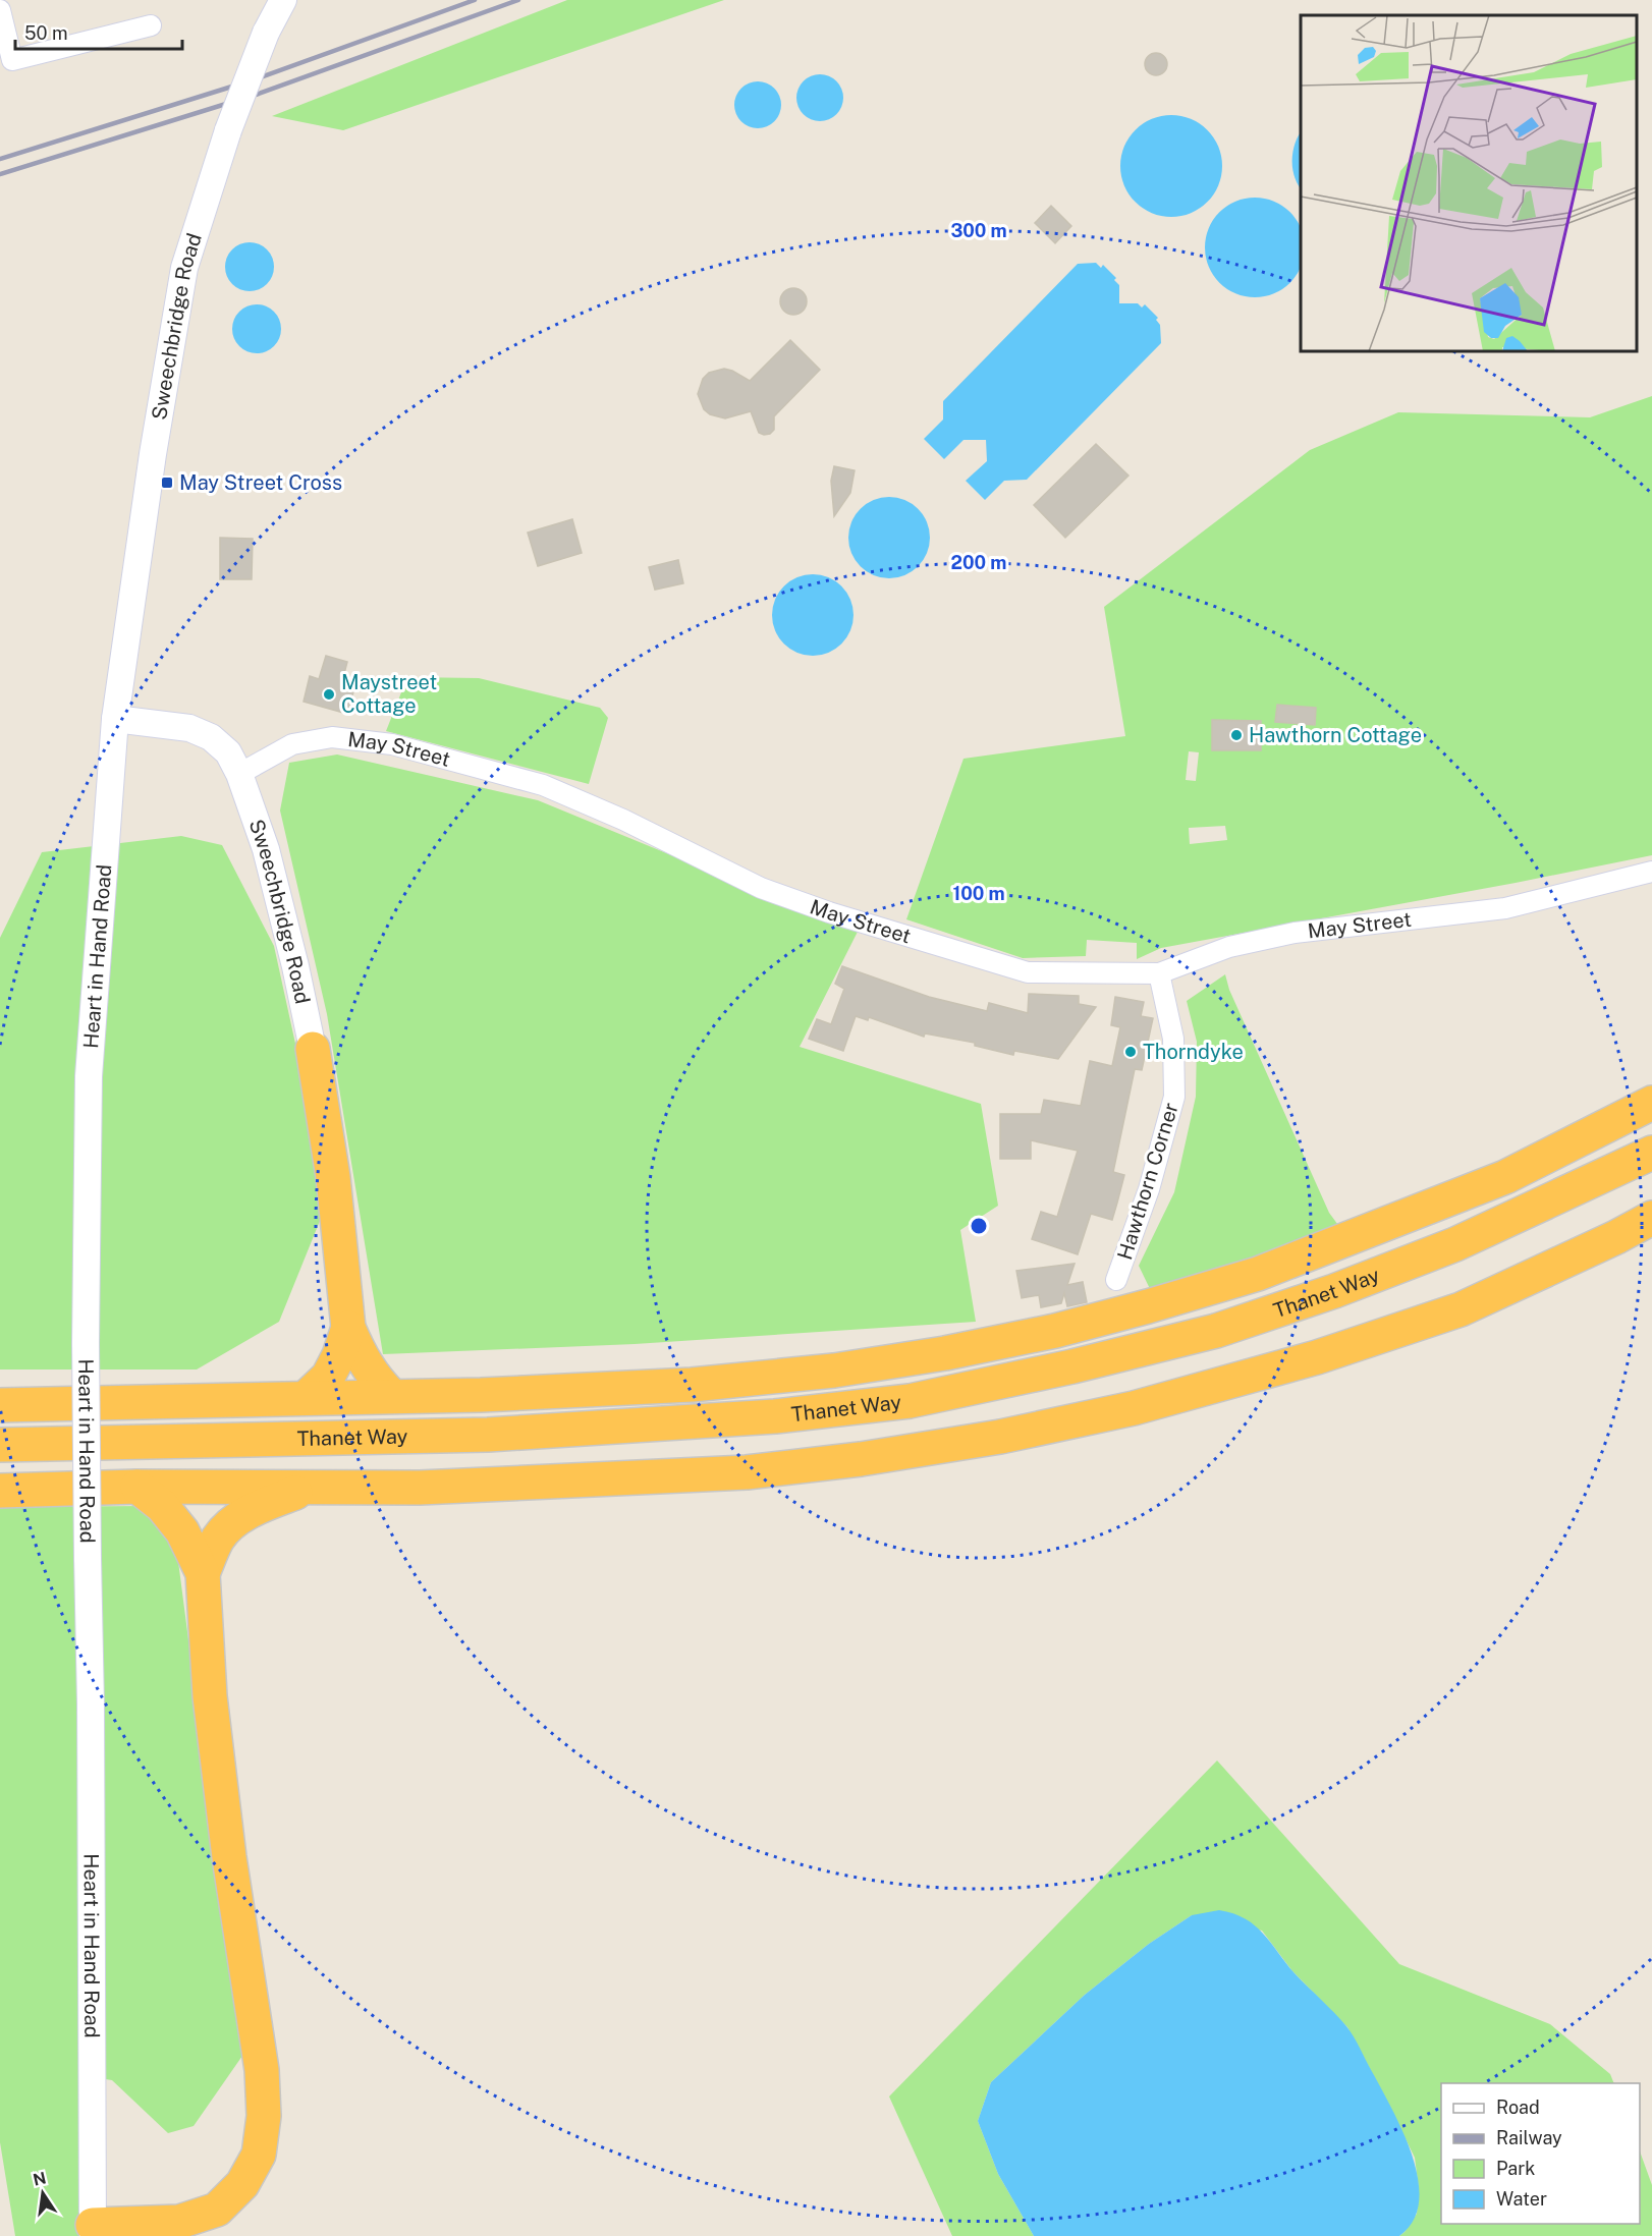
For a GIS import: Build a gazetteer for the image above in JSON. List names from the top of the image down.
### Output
{
  "streets": {
    "highway": ["Thanet Way"],
    "street": [
      "Sweechbridge Road",
      "May Street",
      "Heart in Hand Road",
      "Hawthorn Corner"
    ]
  },
  "crossings": [
    ["Sweechbridge Road", "May Street"],
    ["Sweechbridge Road", "Heart in Hand Road"],
    ["May Street", "Hawthorn Corner"]
  ],
  "places": {
    "transit": ["May Street Cross"],
    "other": ["Maystreet Cottage", "Hawthorn Cottage", "Thorndyke"]
  },
  "legend": [
    "Road",
    "Railway",
    "Park",
    "Water"
  ],
  "scale_bar": "50 m",
  "north": "top",
  "rings": ["300 m", "200 m", "100 m"]
}
